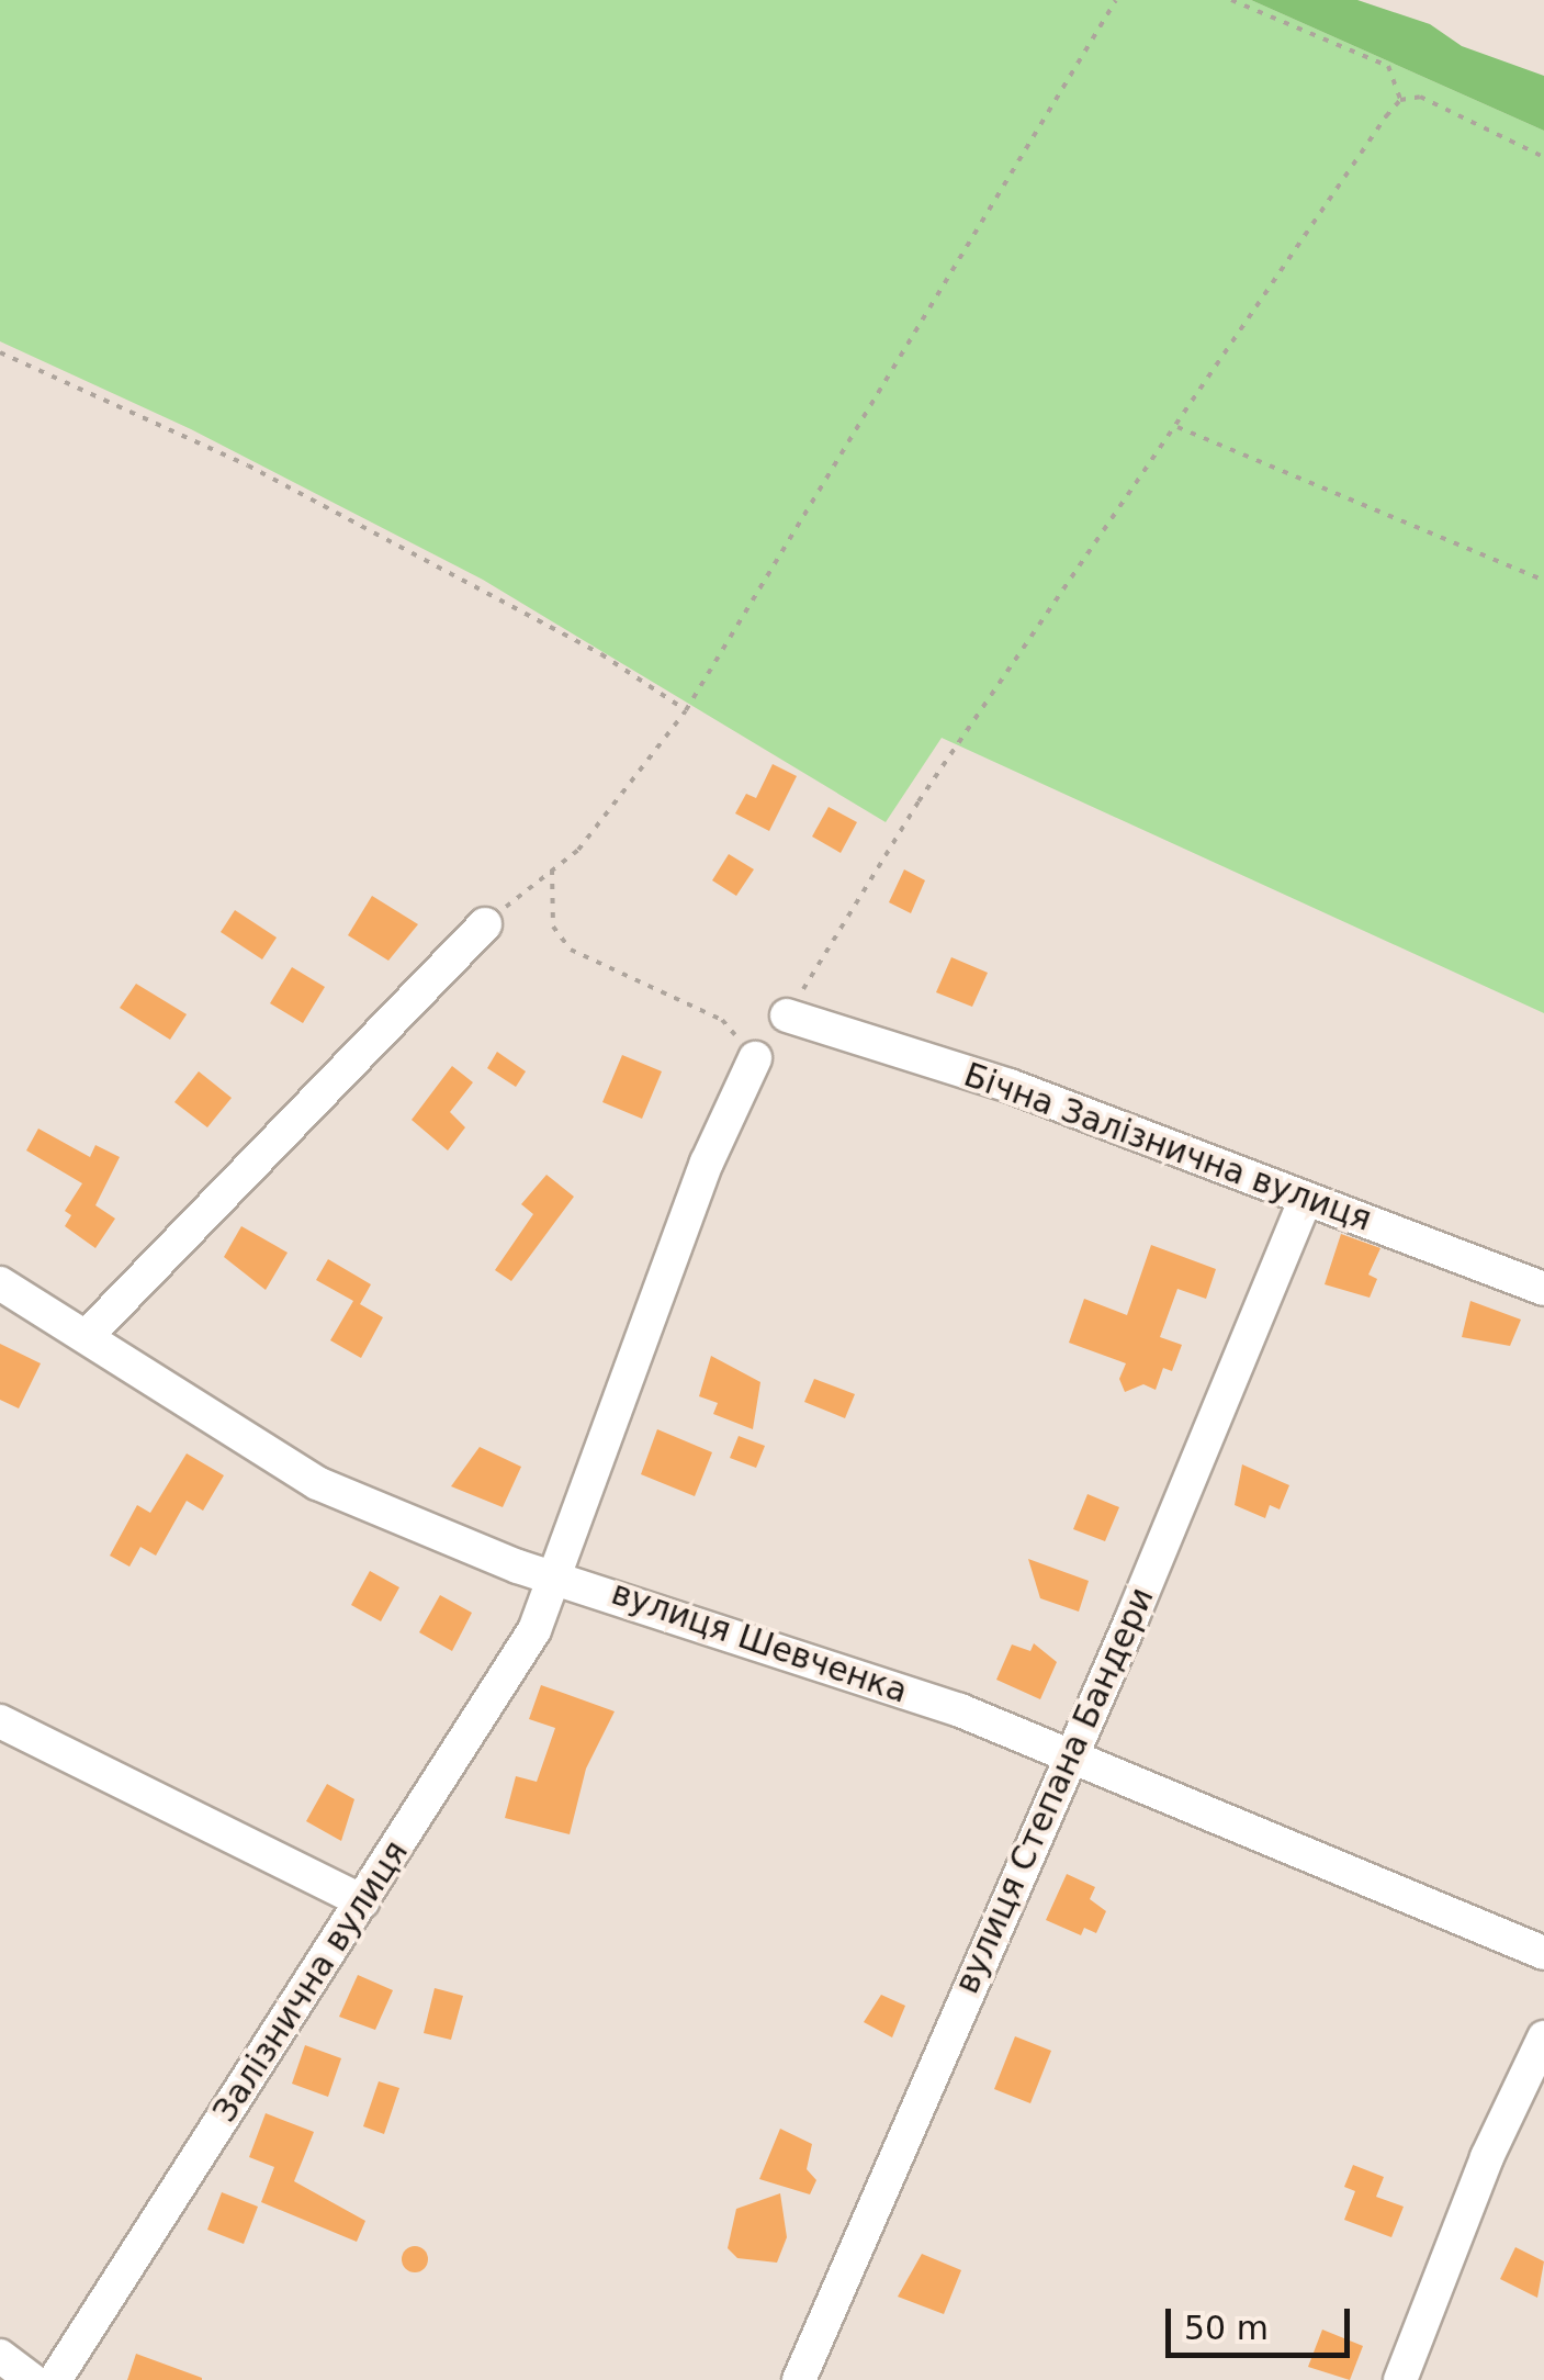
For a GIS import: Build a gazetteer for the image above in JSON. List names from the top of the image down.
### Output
{
  "streets": {
    "street": [
      "Бічна Залізнична вулиця",
      "вулиця Шевченка",
      "вулиця Степана Бандери",
      "Залізнична вулиця"
    ]
  },
  "crossings": [
    ["Бічна Залізнична вулиця", "вулиця Степана Бандери"],
    ["вулиця Шевченка", "вулиця Степана Бандери"],
    ["вулиця Шевченка", "Залізнична вулиця"]
  ],
  "scale_bar": "50 m"
}
